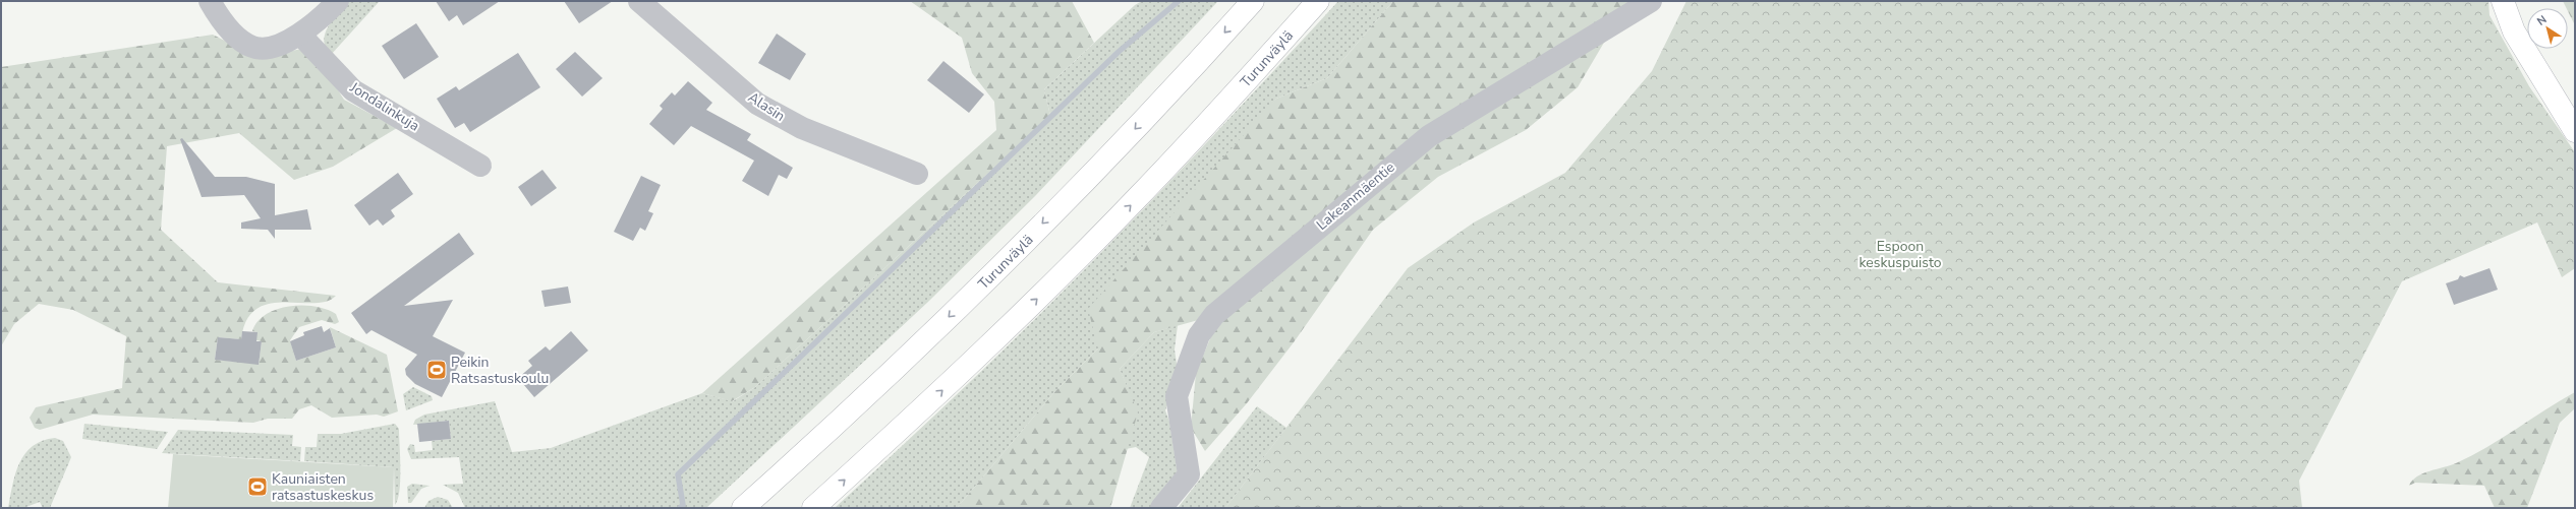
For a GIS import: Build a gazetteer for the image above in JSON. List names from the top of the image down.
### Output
{
  "streets": {
    "main road": ["Turunväylä"],
    "street": ["Jondalinkuja", "Alasin", "Lakeanmäentie"]
  },
  "parks": ["Espoon keskuspuisto"],
  "places": {
    "sports": ["Peikin Ratsastuskoulu", "Kauniaisten ratsastuskeskus"]
  },
  "north": "top left"
}
